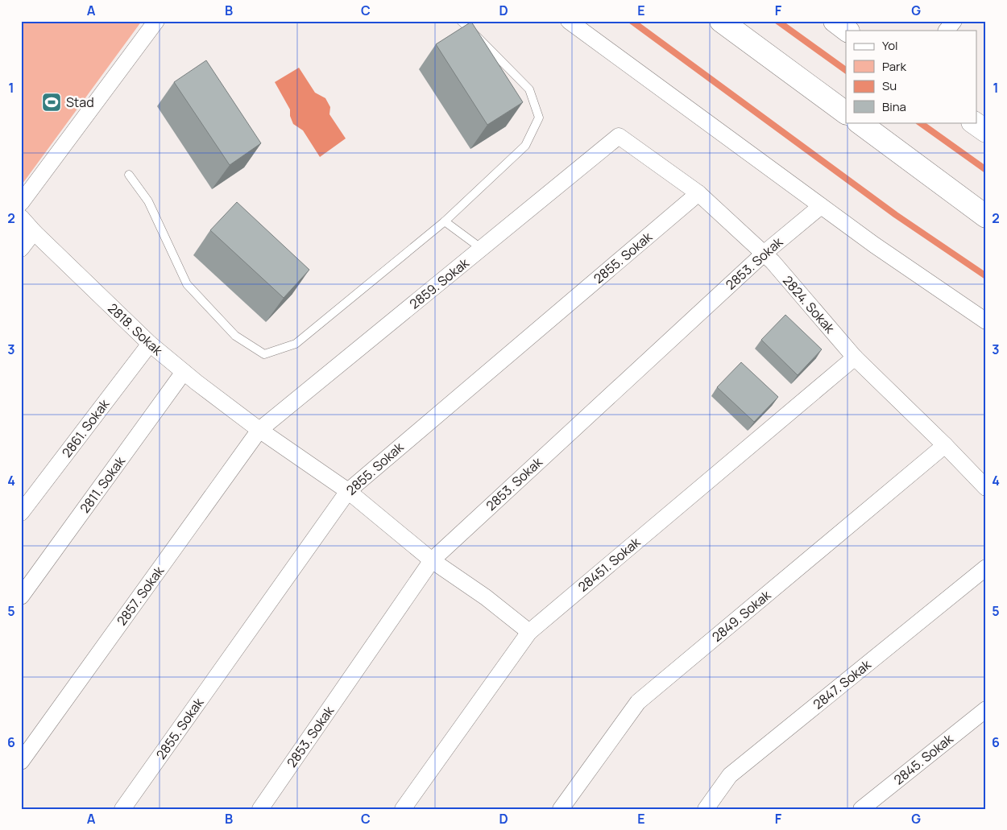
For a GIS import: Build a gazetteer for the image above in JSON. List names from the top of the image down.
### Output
{
  "streets": {
    "street": [
      "2855. Sokak",
      "2853. Sokak",
      "2859. Sokak",
      "2824. Sokak",
      "2818. Sokak",
      "2861. Sokak",
      "2811. Sokak",
      "28451. Sokak",
      "2857. Sokak",
      "2849. Sokak",
      "2847. Sokak",
      "2845. Sokak"
    ]
  },
  "crossings": [
    ["2855. Sokak", "2824. Sokak"],
    ["2855. Sokak", "2818. Sokak"],
    ["2853. Sokak", "2824. Sokak"],
    ["2853. Sokak", "2818. Sokak"],
    ["2859. Sokak", "2824. Sokak"],
    ["2859. Sokak", "2818. Sokak"],
    ["2859. Sokak", "2857. Sokak"],
    ["2824. Sokak", "28451. Sokak"],
    ["2824. Sokak", "2849. Sokak"],
    ["2818. Sokak", "2861. Sokak"],
    ["2818. Sokak", "2811. Sokak"],
    ["2818. Sokak", "28451. Sokak"],
    ["2818. Sokak", "2857. Sokak"]
  ],
  "places": {
    "sports": ["Stad"]
  },
  "legend": [
    "Yol",
    "Park",
    "Su",
    "Bina"
  ],
  "grid": {
    "columns": [
      "A",
      "B",
      "C",
      "D",
      "E",
      "F",
      "G"
    ],
    "rows": [
      "1",
      "2",
      "3",
      "4",
      "5",
      "6"
    ]
  }
}
